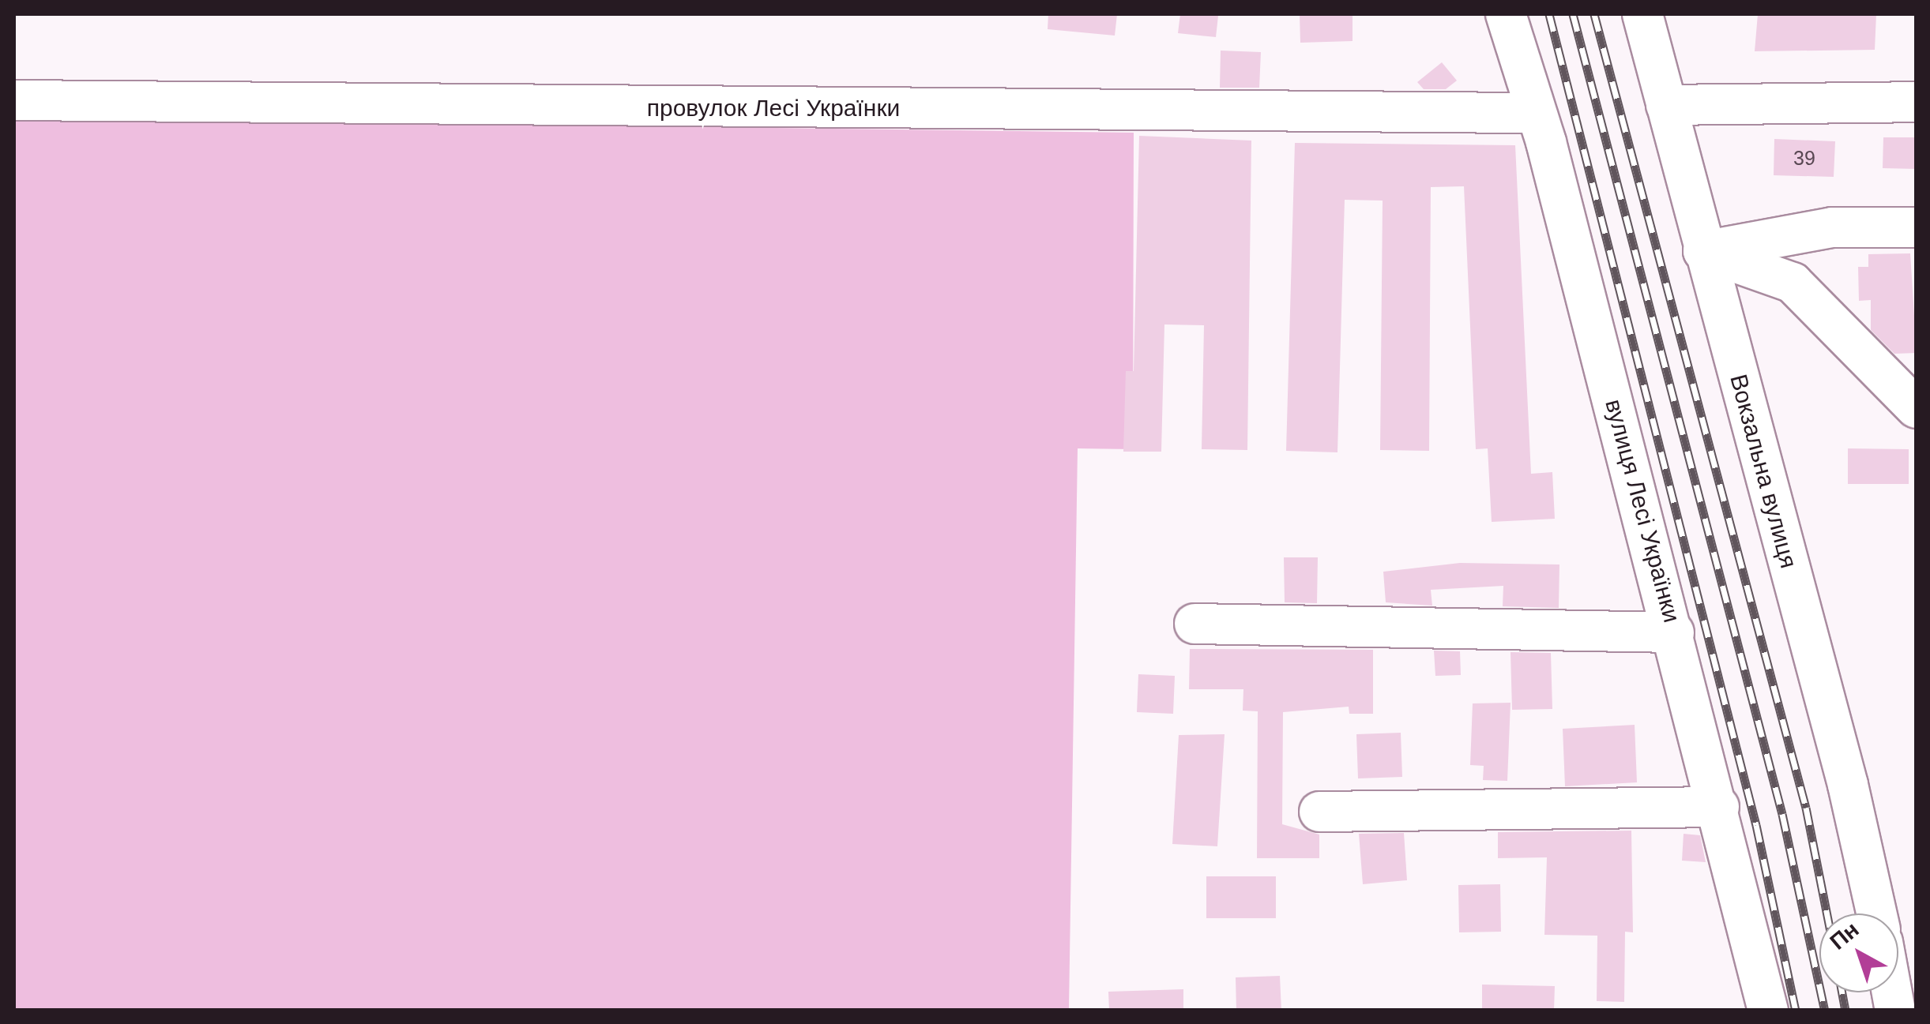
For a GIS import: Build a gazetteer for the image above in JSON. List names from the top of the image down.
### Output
{
  "streets": {
    "street": ["провулок Лесі Українки", "Вокзальна вулиця", "вулиця Лесі Українки"]
  },
  "crossings": [
    ["провулок Лесі Українки", "вулиця Лесі Українки"]
  ],
  "house_numbers": ["39"],
  "north": "top left"
}
